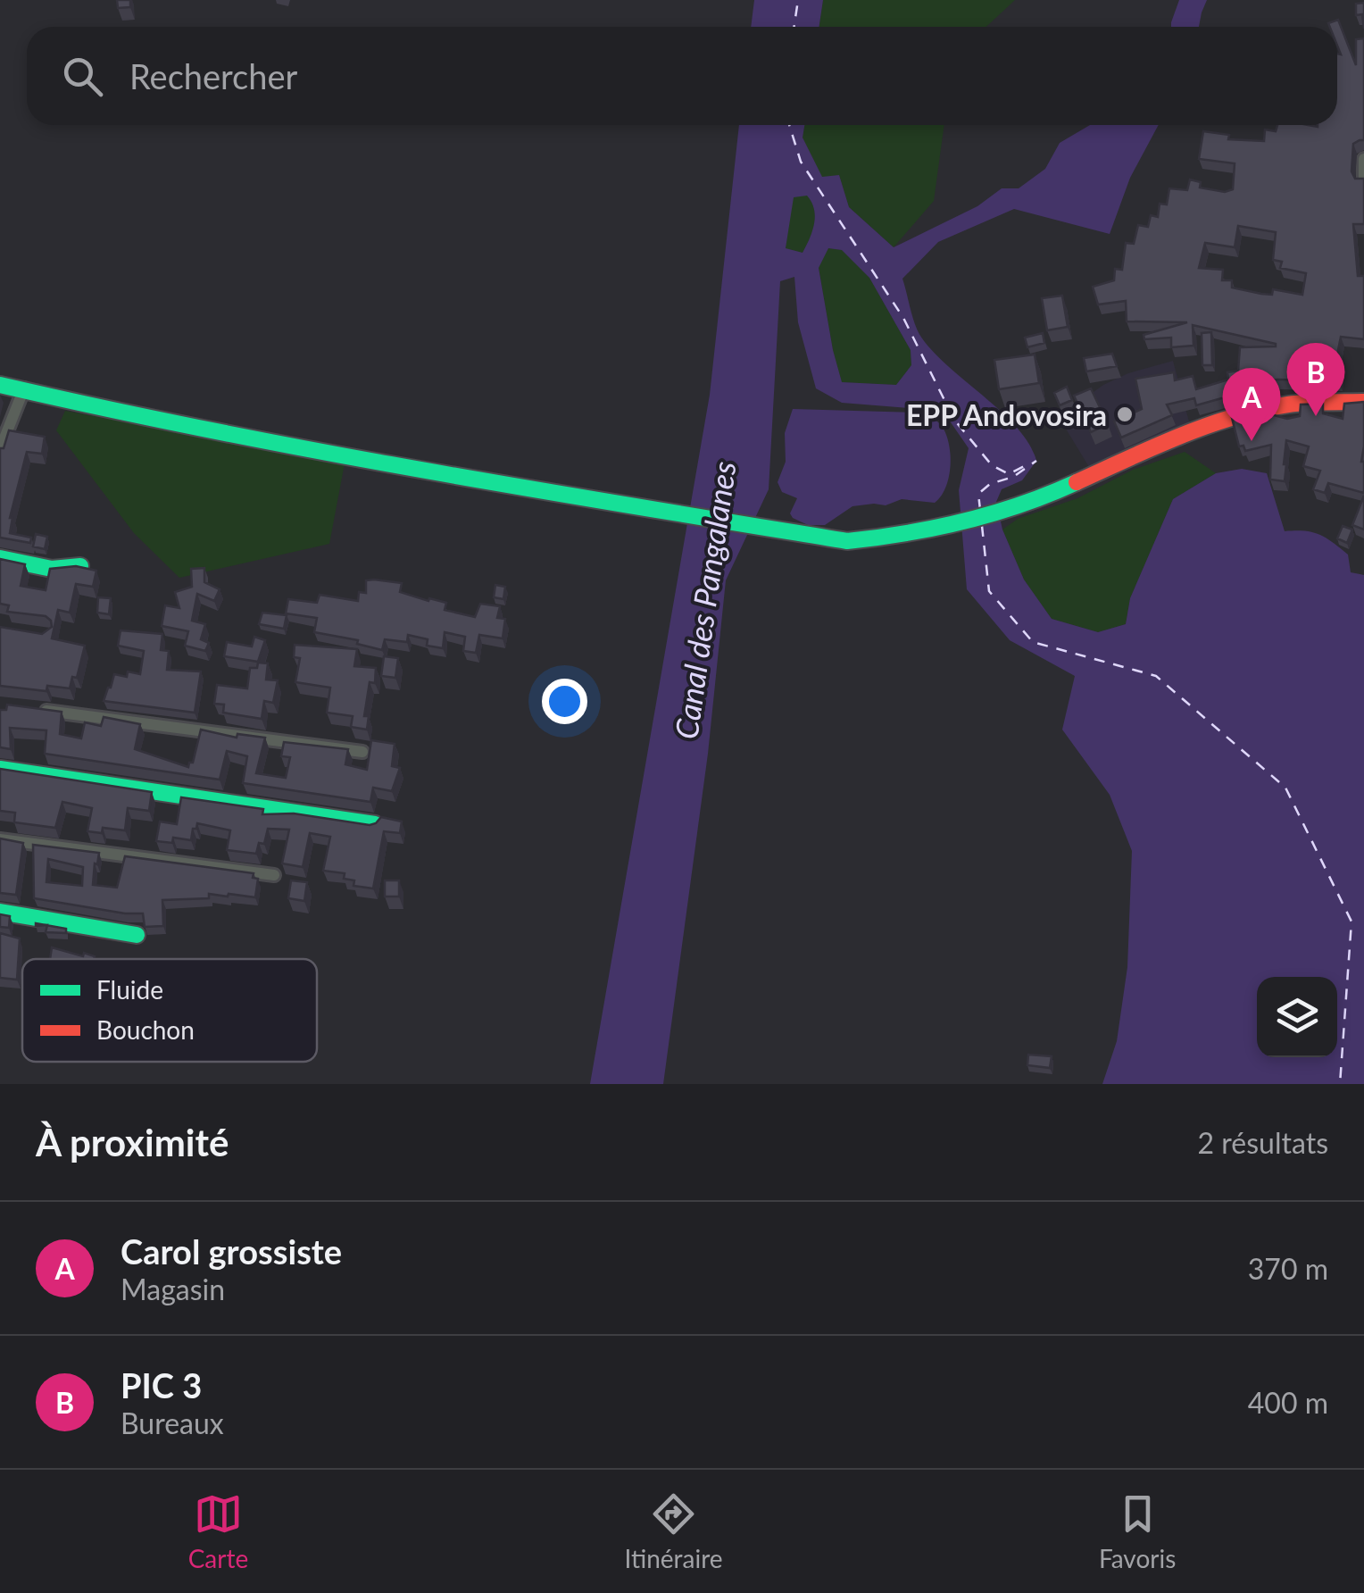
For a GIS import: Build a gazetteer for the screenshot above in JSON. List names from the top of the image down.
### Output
{
  "water": ["Canal des Pangalanes"],
  "places": ["EPP Andovosira"],
  "legend": ["Fluide", "Bouchon"],
  "page": {
    "search": "Rechercher",
    "pins": ["B", "A"],
    "heading": ["À proximité", "2 résultats"],
    "list": [
      {
        "mark": "A",
        "name": "Carol grossiste",
        "note": "Magasin",
        "value": "370 m"
      },
      {
        "mark": "B",
        "name": "PIC 3",
        "note": "Bureaux",
        "value": "400 m"
      }
    ],
    "nav": ["Carte", "Itinéraire", "Favoris"]
  }
}
